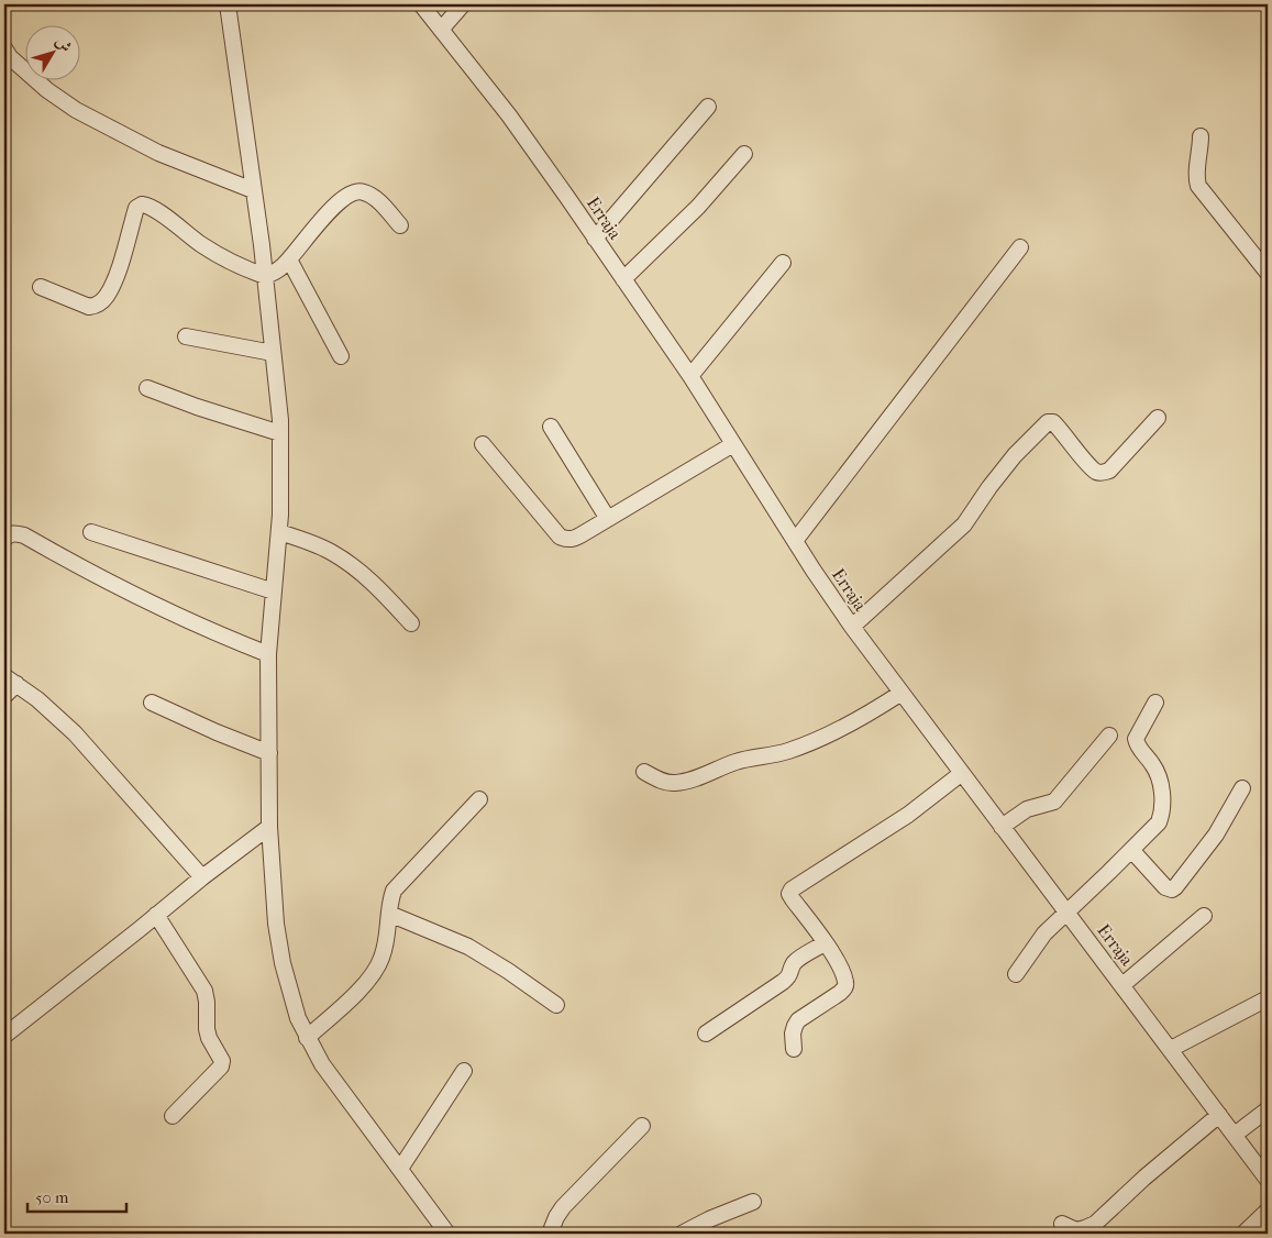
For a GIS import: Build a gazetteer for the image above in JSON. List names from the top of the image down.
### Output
{
  "streets": {
    "street": ["Erraja"]
  },
  "scale_bar": "50 m",
  "north": "top right"
}
